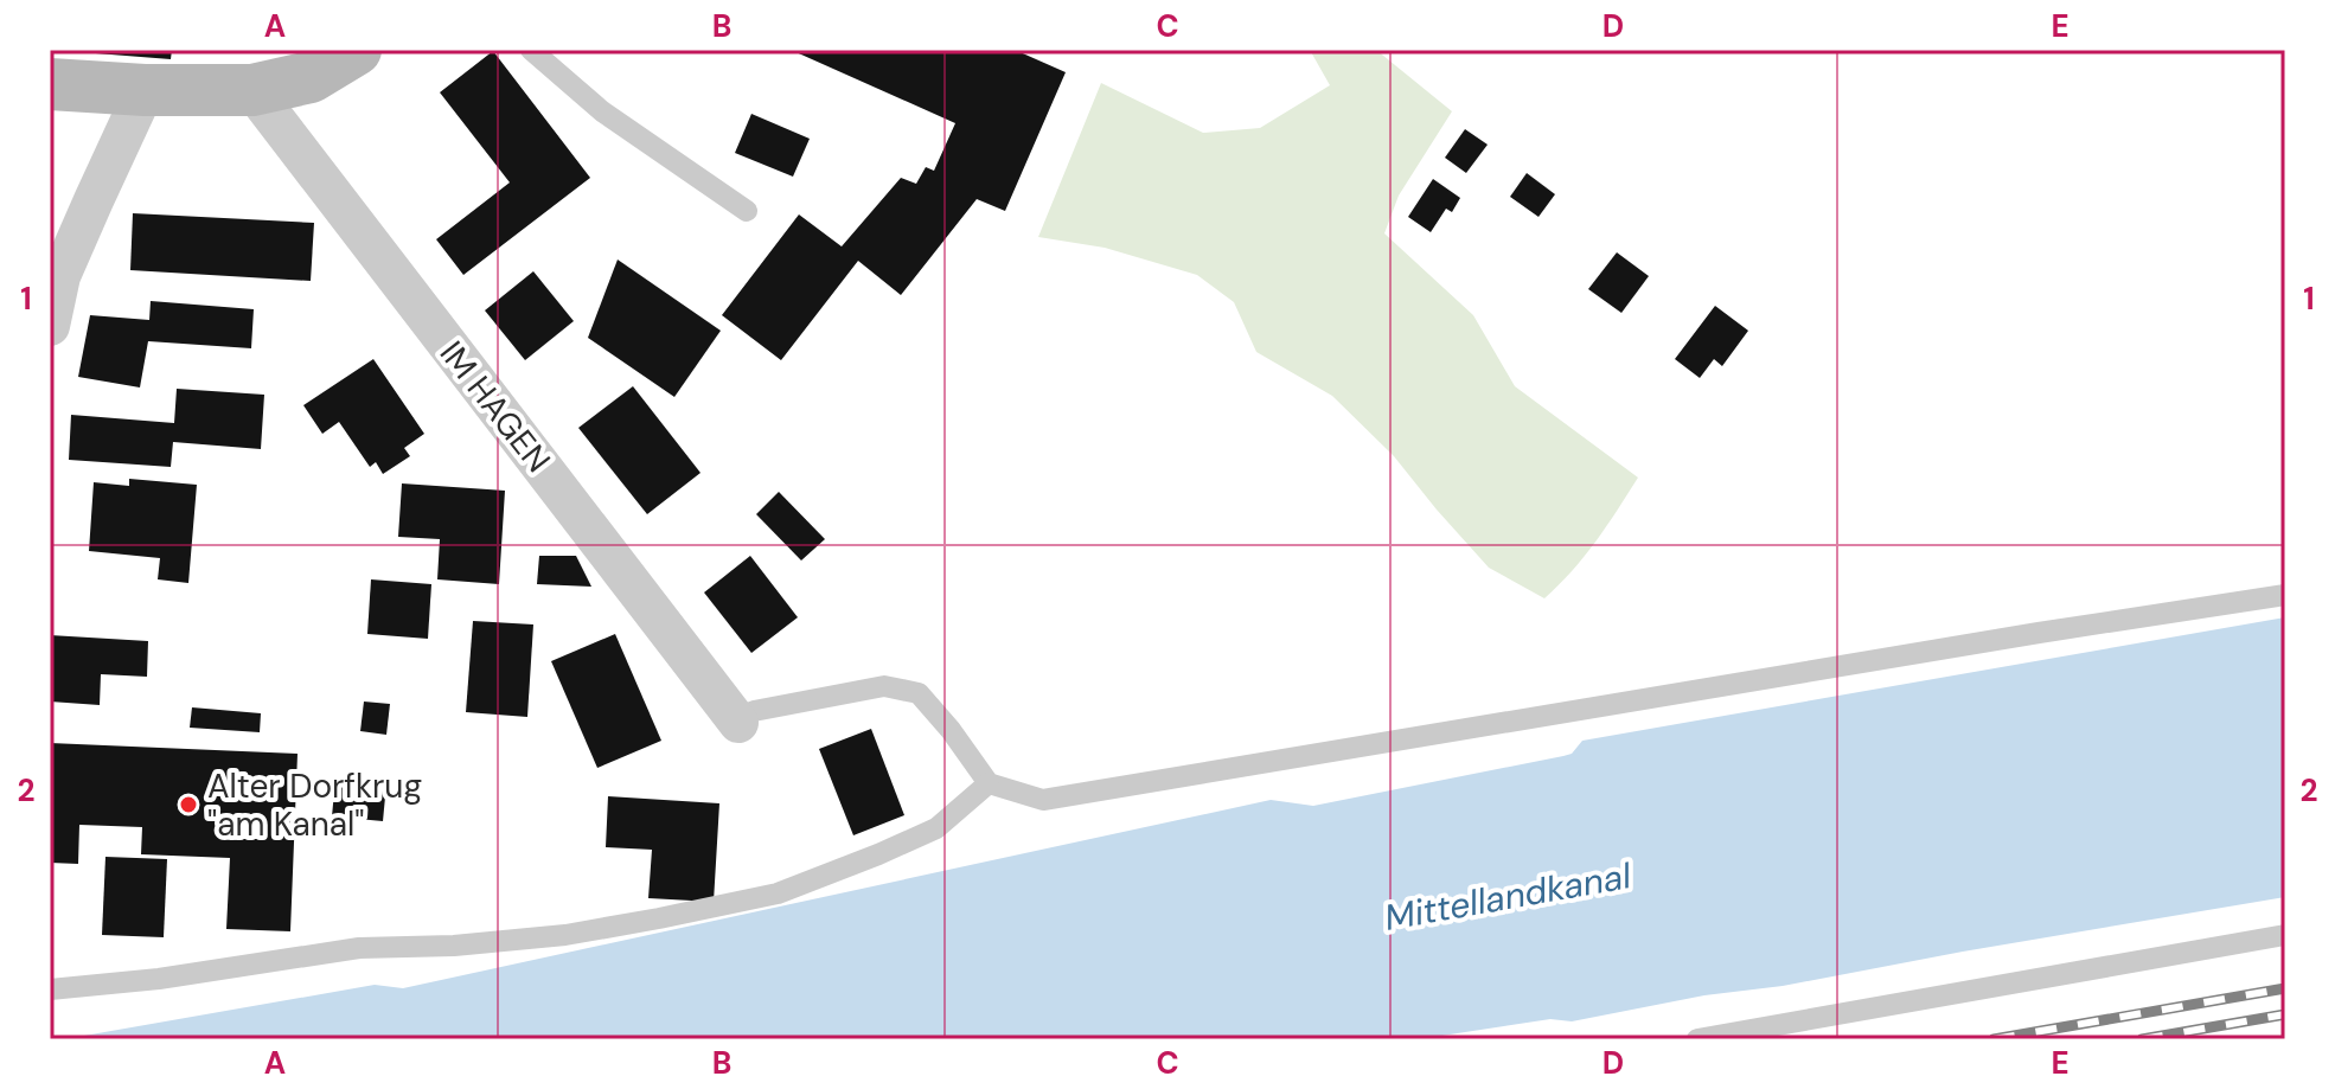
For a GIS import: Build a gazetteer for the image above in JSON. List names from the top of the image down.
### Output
{
  "streets": {
    "street": ["IM HAGEN"]
  },
  "water": ["Mittellandkanal"],
  "places": ["Alter Dorfkrug \"am Kanal\""],
  "grid": {
    "columns": [
      "A",
      "B",
      "C",
      "D",
      "E"
    ],
    "rows": ["1", "2"]
  }
}
